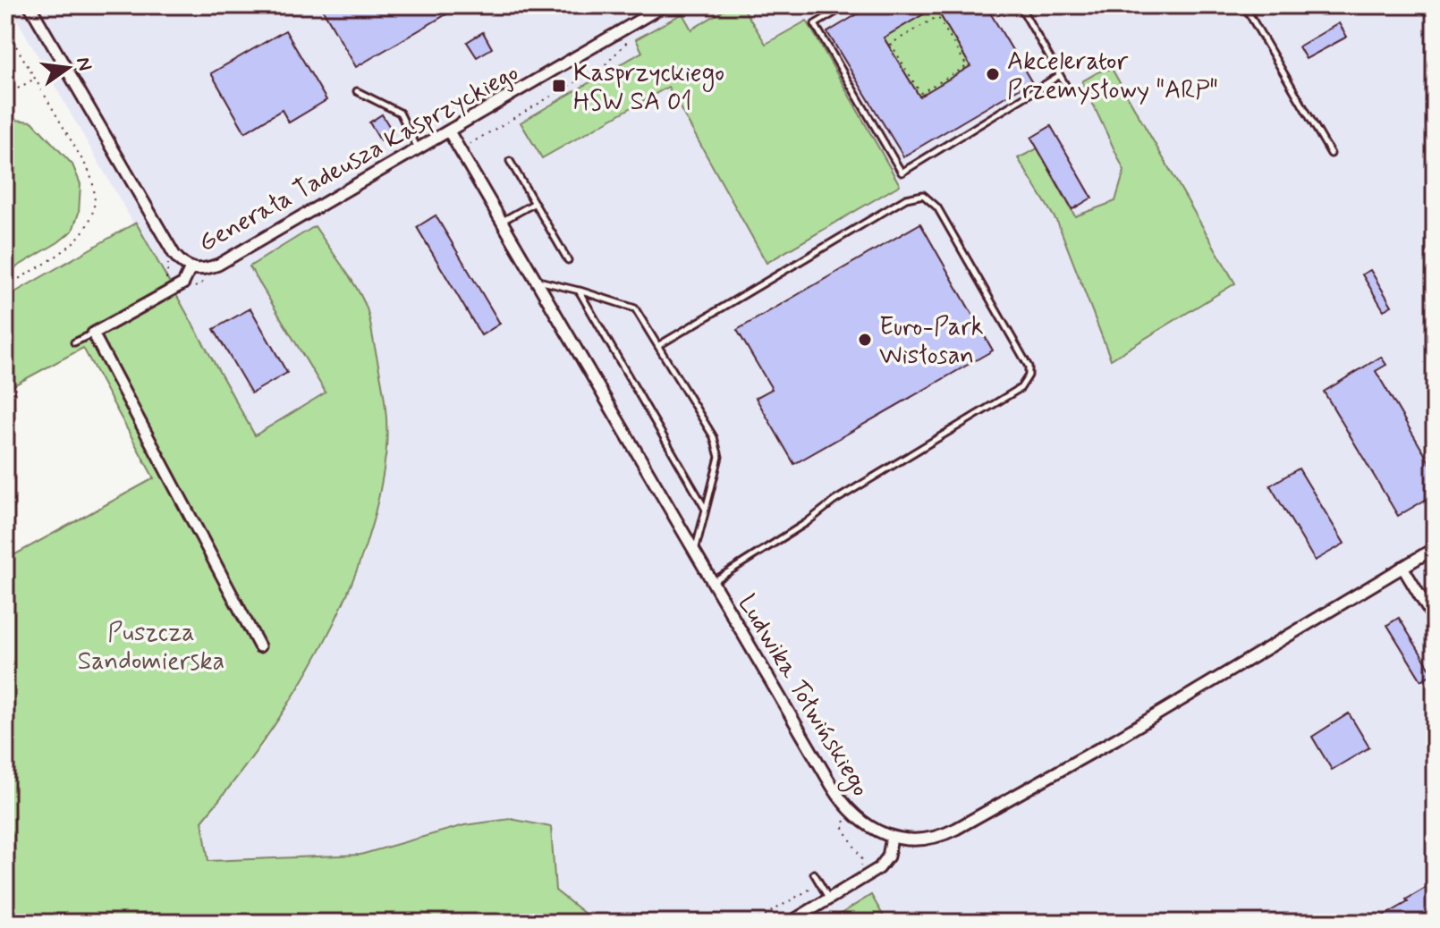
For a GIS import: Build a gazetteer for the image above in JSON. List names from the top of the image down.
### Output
{
  "streets": {
    "street": ["Generała Tadeusza Kasprzyckiego", "Ludwika Tołwińskiego"]
  },
  "crossings": [
    ["Generała Tadeusza Kasprzyckiego", "Ludwika Tołwińskiego"]
  ],
  "parks": ["Puszcza Sandomierska"],
  "places": {
    "other": ["Akcelerator Przemysłowy \"ARP\"", "Euro-Park Wisłosan"],
    "transit": ["Kasprzyckiego HSW SA 01"]
  },
  "north": "right"
}
